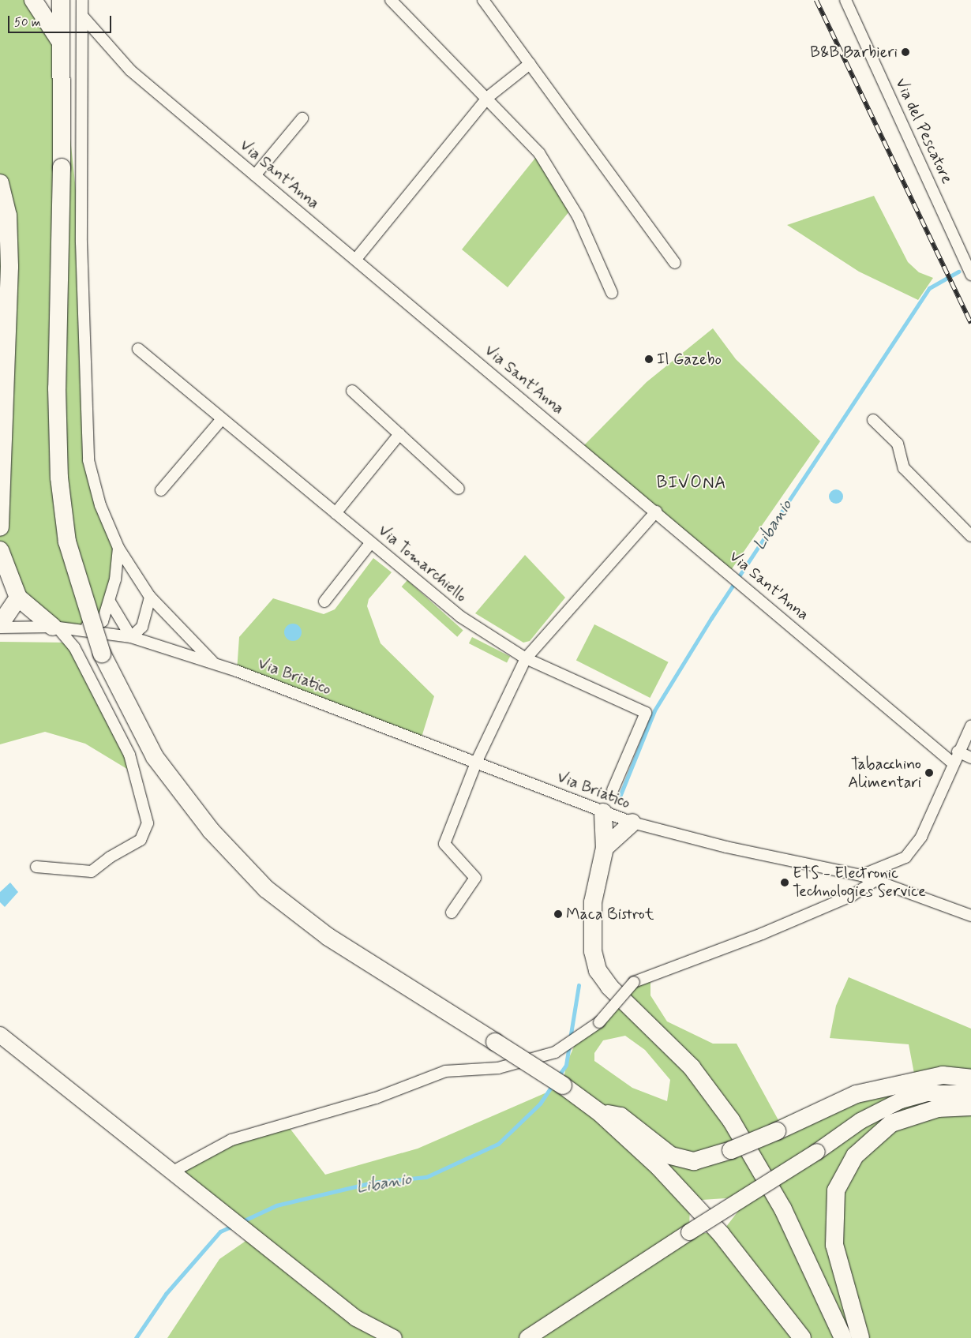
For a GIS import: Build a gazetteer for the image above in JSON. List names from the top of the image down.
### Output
{
  "streets": {
    "street": [
      "Via del Pescatore",
      "Via Sant'Anna",
      "Via Tomarchiello",
      "Via Briatico"
    ]
  },
  "districts": ["BIVONA"],
  "water": ["Libanio"],
  "places": [
    "B&B Barbieri",
    "Il Gazebo",
    "Tabacchino Alimentari",
    "ETS - Electronic Technologies Service",
    "Maca Bistrot"
  ],
  "scale_bar": "50 m"
}
